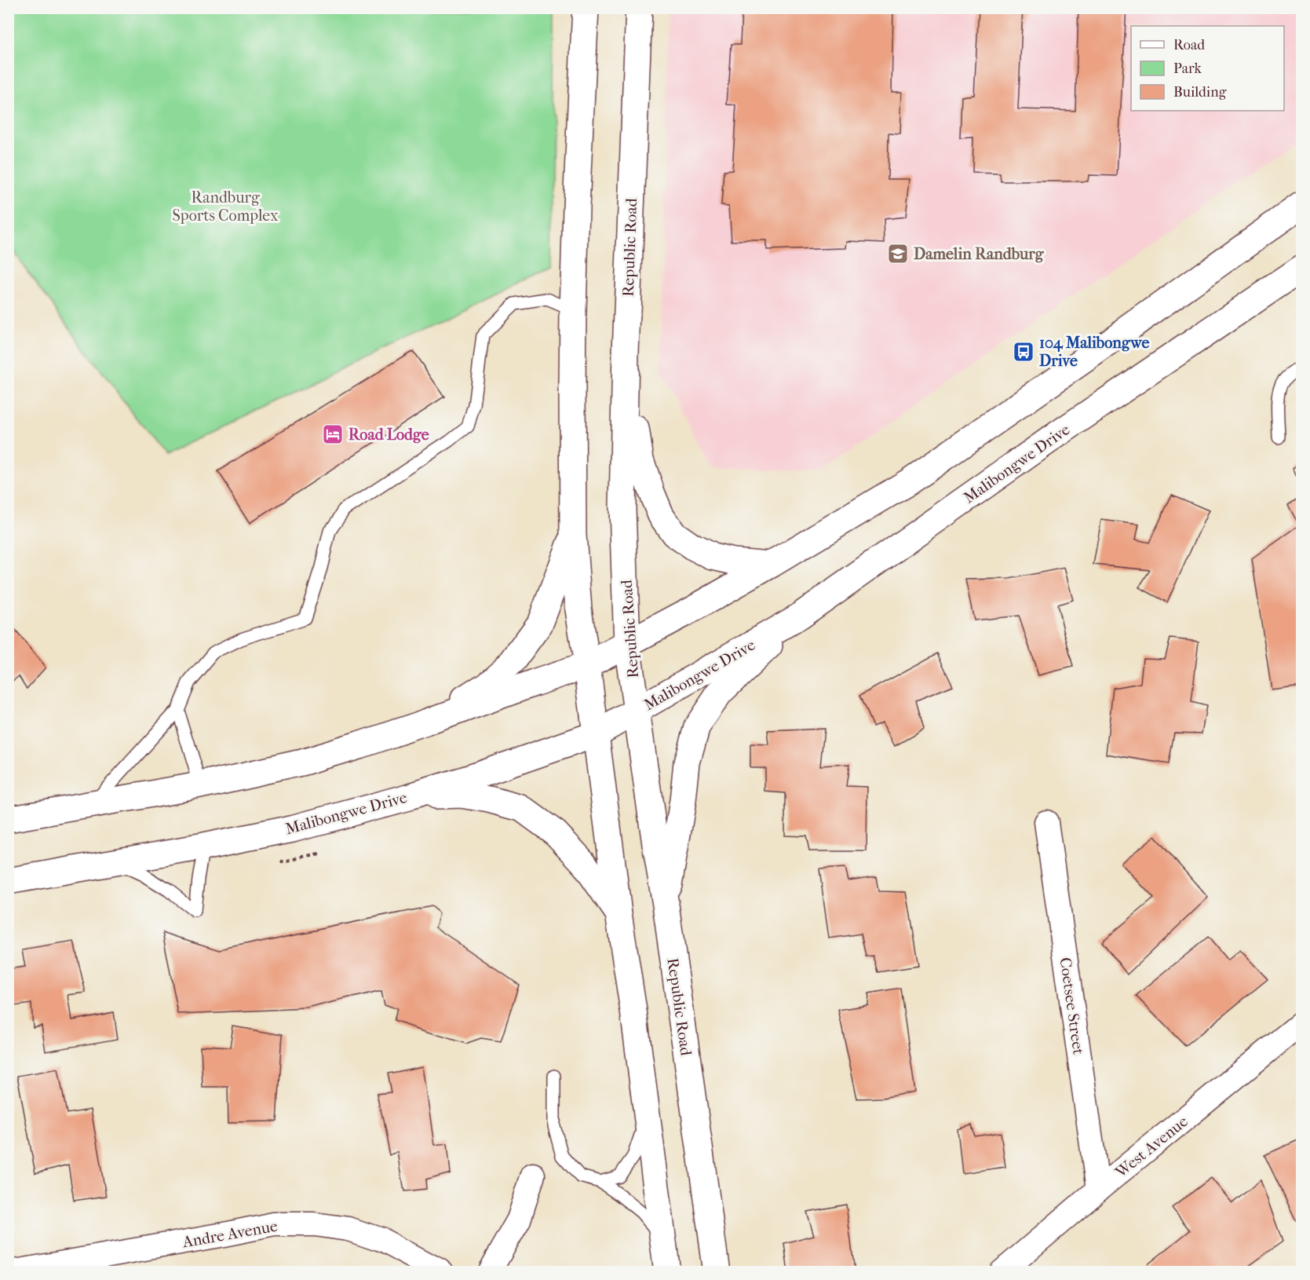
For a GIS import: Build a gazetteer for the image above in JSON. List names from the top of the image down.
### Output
{
  "streets": {
    "main road": ["Republic Road", "Malibongwe Drive"],
    "street": ["Coetsee Street", "West Avenue", "Andre Avenue"]
  },
  "crossings": [
    ["Republic Road", "Malibongwe Drive"],
    ["Coetsee Street", "West Avenue"]
  ],
  "parks": ["Randburg Sports Complex"],
  "places": {
    "school or university": ["Damelin Randburg"],
    "bus stop": ["104 Malibongwe Drive"],
    "hotel": ["Road Lodge"]
  },
  "legend": ["Road", "Park", "Building"]
}
